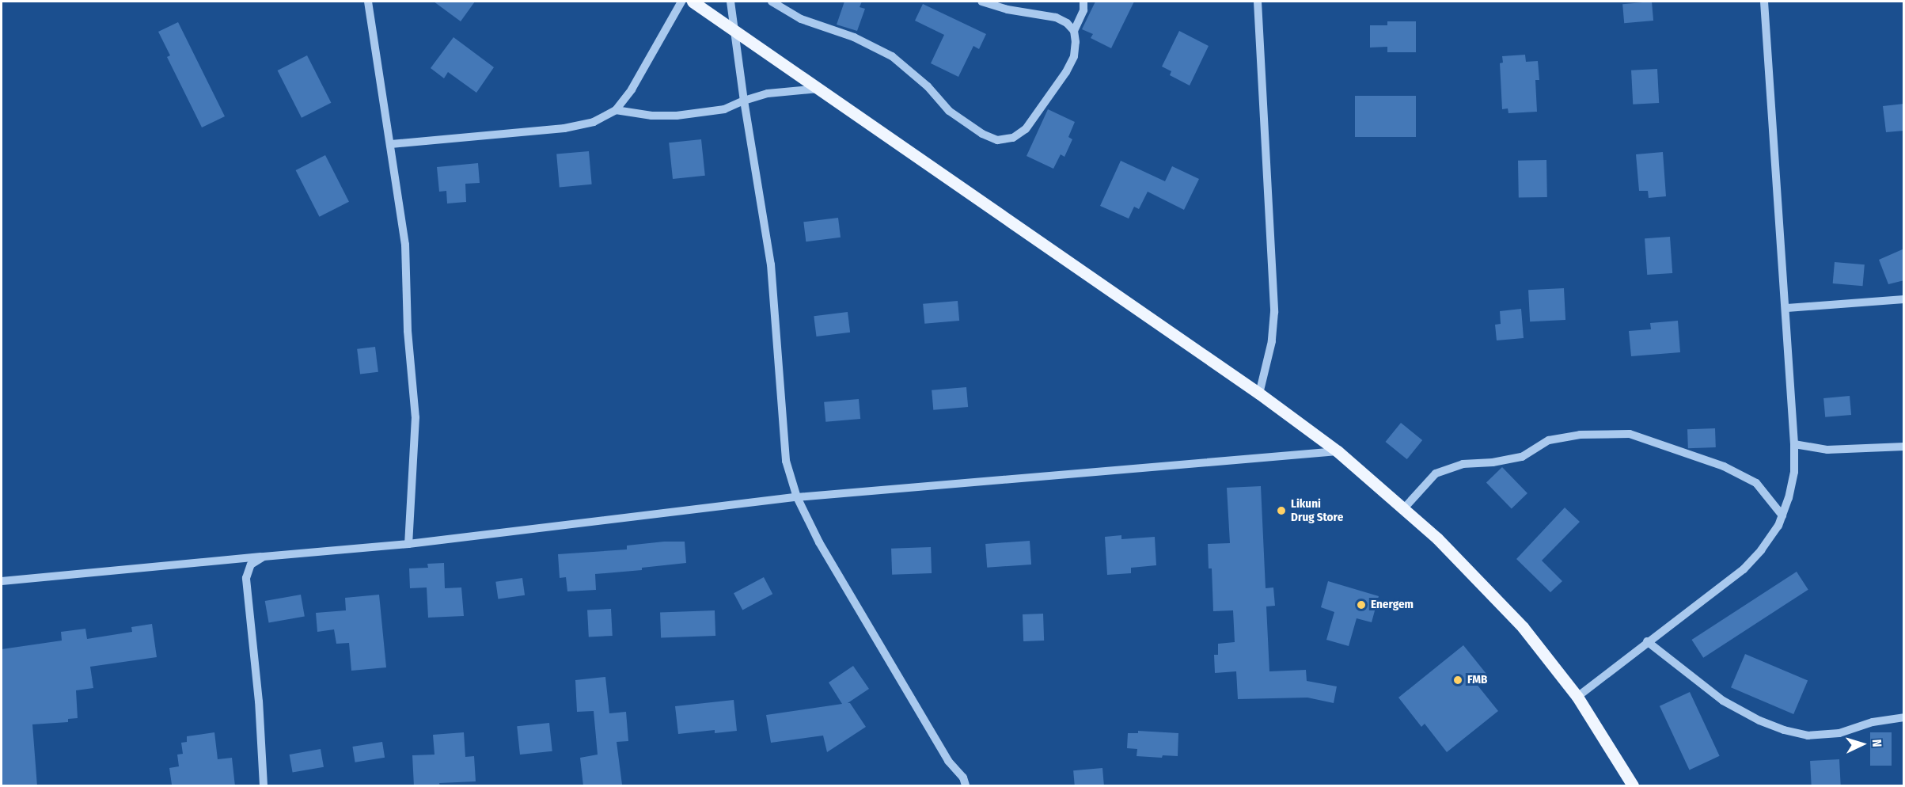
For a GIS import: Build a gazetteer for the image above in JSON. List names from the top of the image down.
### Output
{
  "places": ["Likuni Drug Store", "Energem", "FMB"],
  "north": "right"
}
